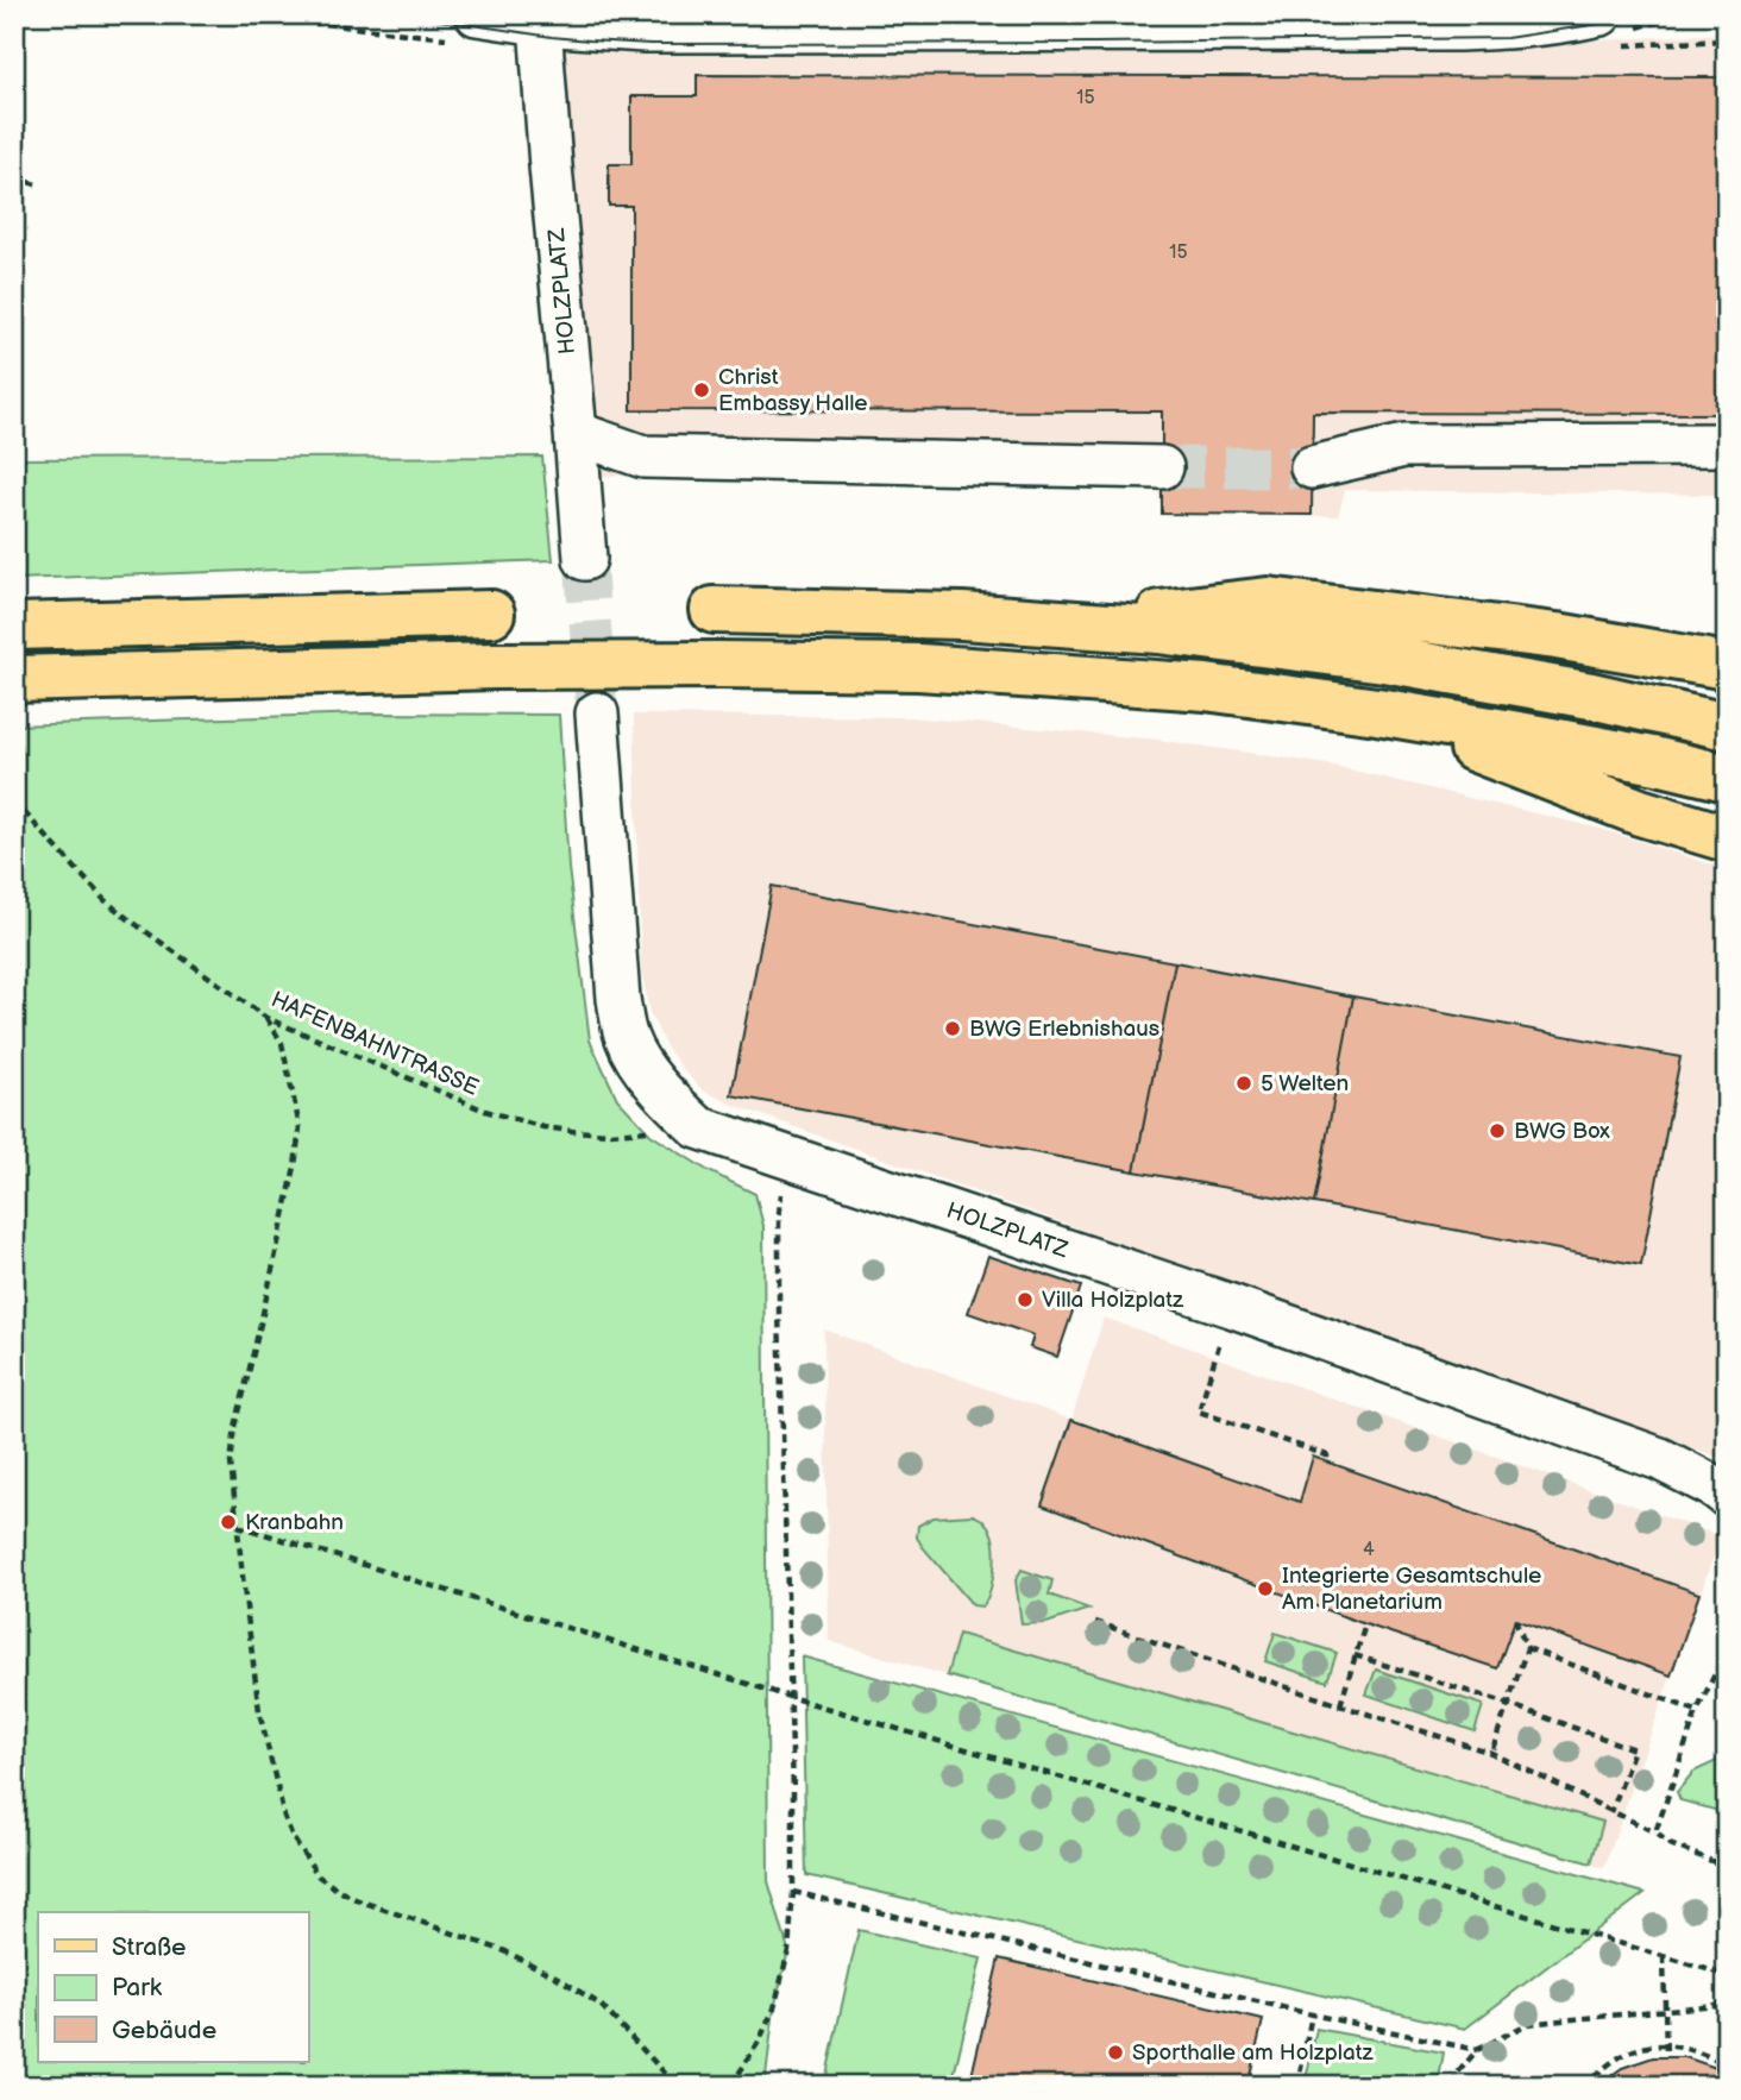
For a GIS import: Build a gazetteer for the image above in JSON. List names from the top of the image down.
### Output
{
  "streets": {
    "street": ["HOLZPLATZ"],
    "path": ["HAFENBAHNTRASSE"]
  },
  "crossings": [
    ["HOLZPLATZ", "HAFENBAHNTRASSE"]
  ],
  "places": [
    "Christ Embassy Halle",
    "BWG Erlebnishaus",
    "5 Welten",
    "BWG Box",
    "Villa Holzplatz",
    "Kranbahn",
    "Integrierte Gesamtschule Am Planetarium",
    "Sporthalle am Holzplatz"
  ],
  "house_numbers": ["15", "15", "4"],
  "legend": ["Straße", "Park", "Gebäude"]
}
